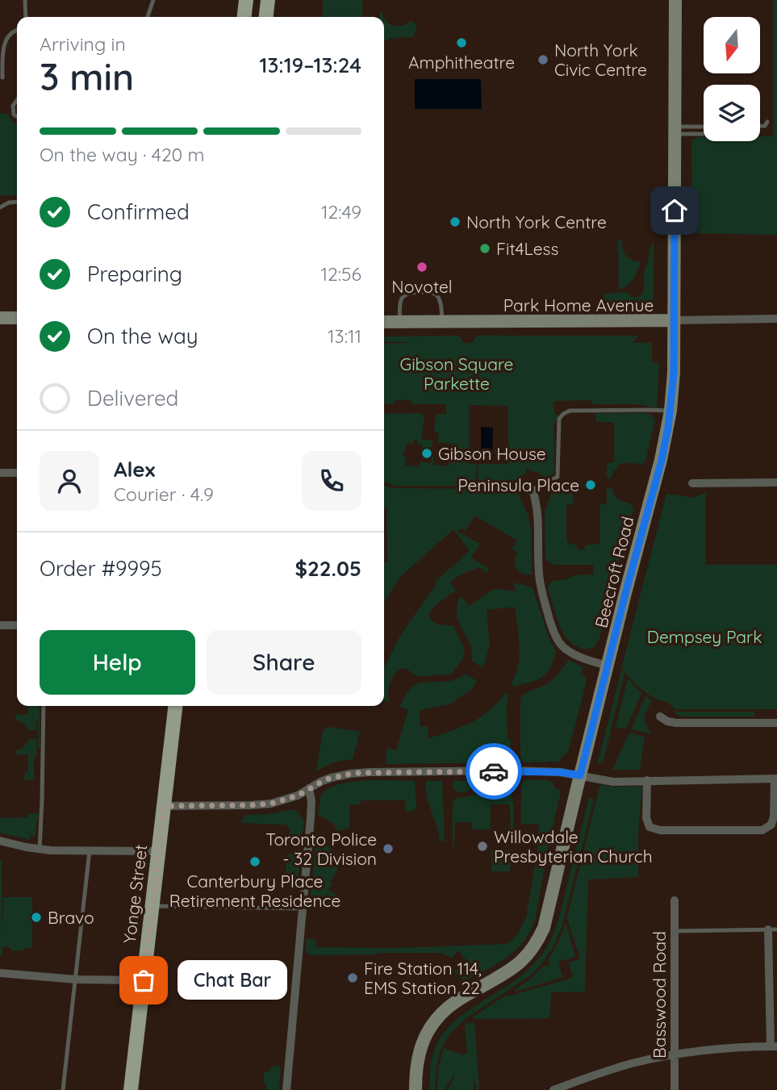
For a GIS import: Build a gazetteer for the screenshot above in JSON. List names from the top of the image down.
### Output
{
  "streets": {
    "main road": ["Yonge Street"],
    "street": ["Park Home Avenue", "Beecroft Road", "Basswood Road"]
  },
  "crossings": [
    ["Park Home Avenue", "Beecroft Road"]
  ],
  "parks": ["Gibson Square Parkette", "Dempsey Park"],
  "places": [
    "Amphitheatre",
    "North York Civic Centre",
    "North York Centre",
    "Fit4Less",
    "Novotel",
    "Gibson House",
    "Peninsula Place",
    "Willowdale Presbyterian Church",
    "Toronto Police - 32 Division",
    "Canterbury Place Retirement Residence",
    "Bravo",
    "Fire Station 114, EMS Station 22",
    "Chat Bar"
  ],
  "north": "bottom",
  "page": {
    "heading": ["3 min", "Arriving in", "13:19–13:24"],
    "panel": [
      "Alex",
      "Courier · 4.9",
      "Order #9995",
      "$22.05"
    ],
    "bar": "On the way · 420 m",
    "list": [
      ["Confirmed", "12:49"],
      ["Preparing", "12:56"],
      ["On the way", "13:11"],
      "Delivered"
    ],
    "buttons": ["Help", "Share"],
    "bubble": "Chat Bar"
  }
}
